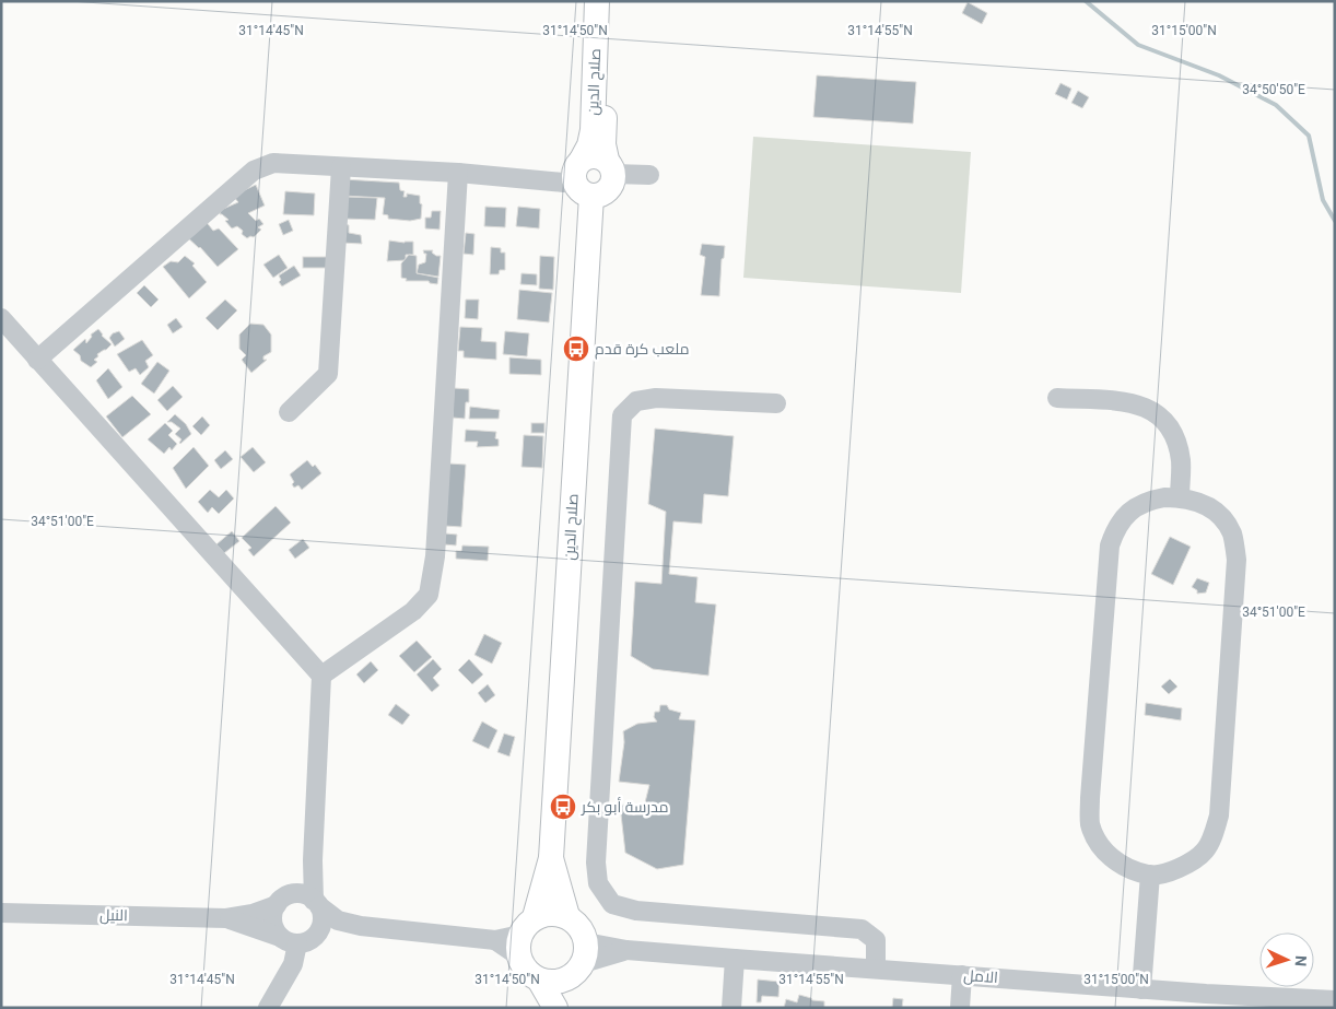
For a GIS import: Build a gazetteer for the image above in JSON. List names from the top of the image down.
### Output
{
  "streets": {
    "main road": ["صلاح الدين"],
    "street": ["النيل", "الامل"]
  },
  "crossings": [
    ["صلاح الدين", "الامل"]
  ],
  "places": {
    "bus stop": ["ملعب كرة قدم", "مدرسة أبو بكر"]
  },
  "north": "right",
  "coordinates": [
    "31°14'45\"N",
    "31°14'50\"N",
    "31°14'55\"N",
    "31°15'00\"N",
    "34°50'50\"E",
    "34°51'00\"E"
  ]
}
